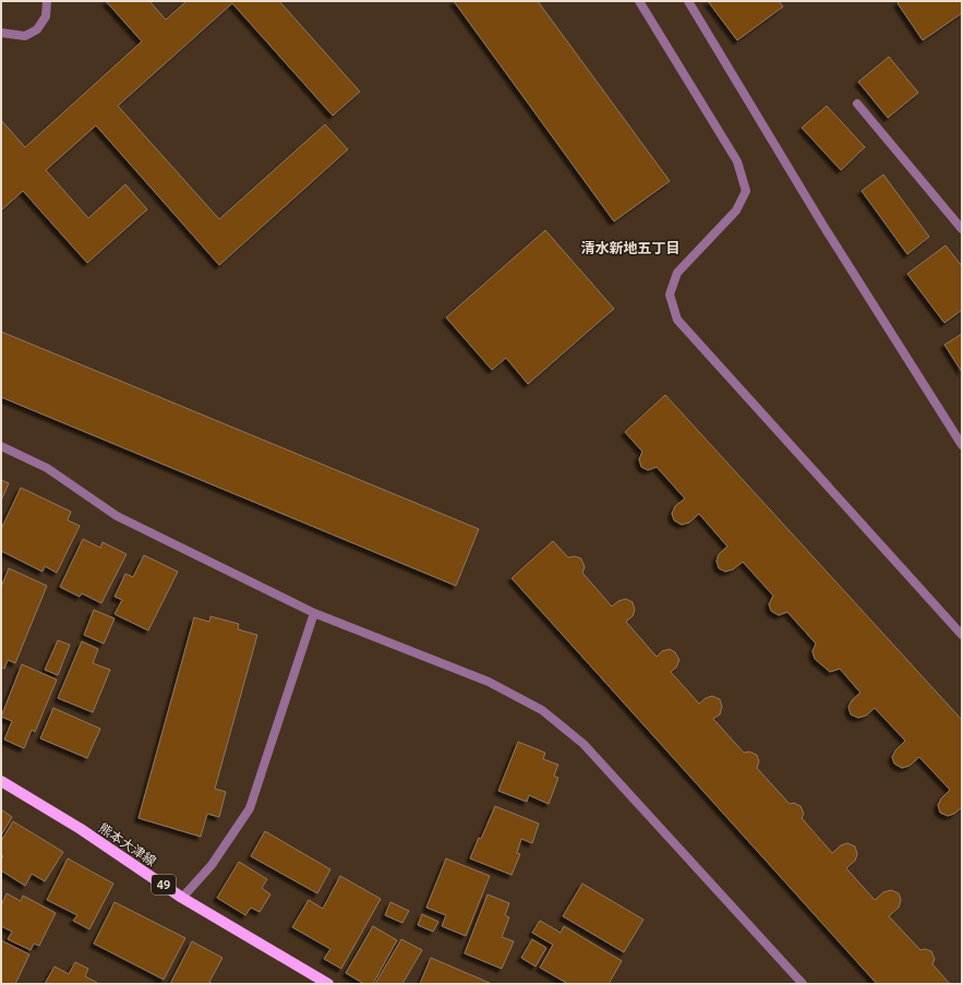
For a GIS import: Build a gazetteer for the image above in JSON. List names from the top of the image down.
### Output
{
  "streets": {
    "main road": ["熊本大津線", "49"]
  },
  "districts": ["清水新地五丁目"]
}
